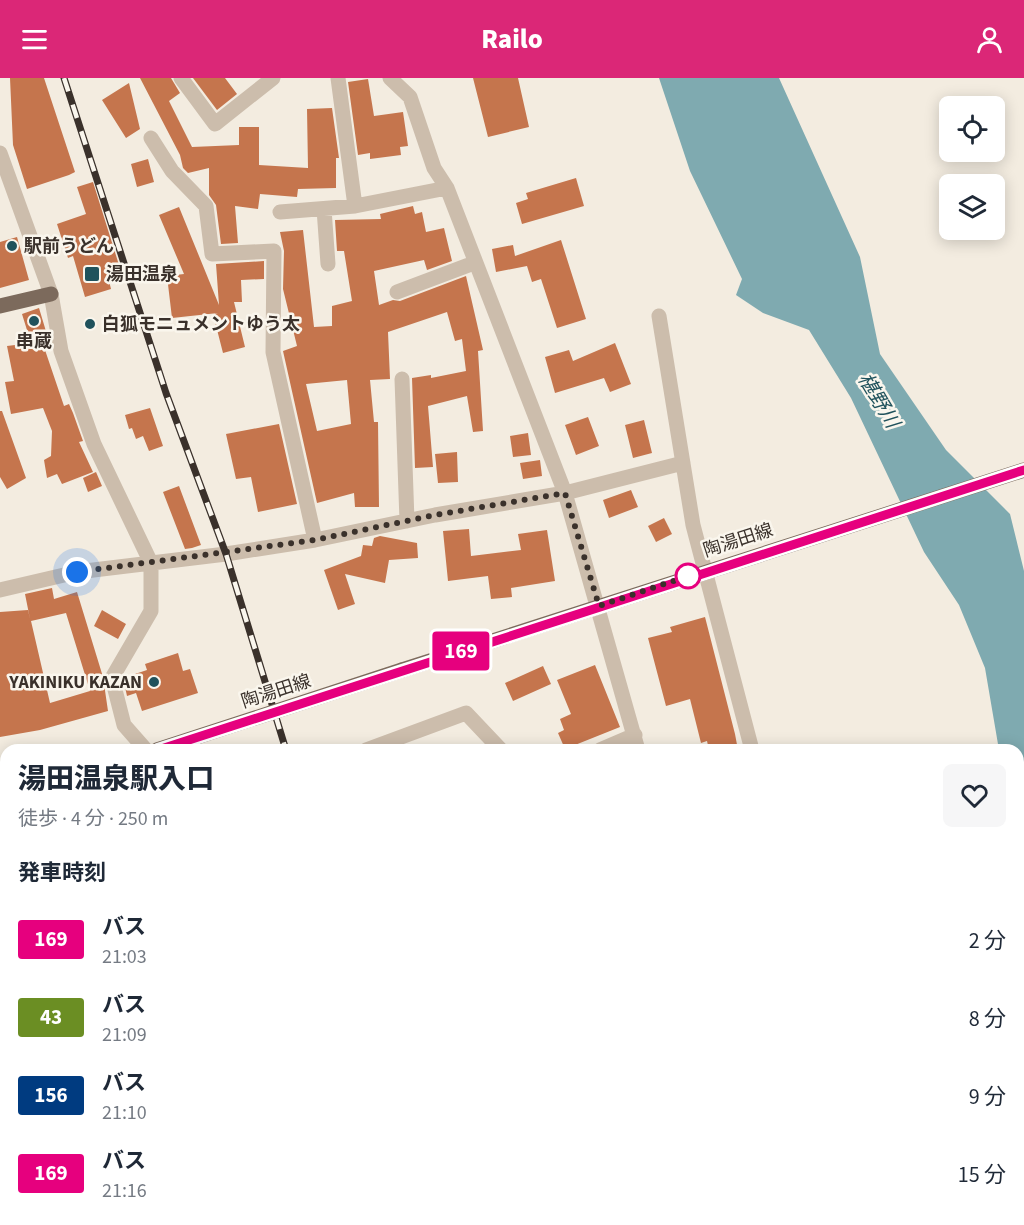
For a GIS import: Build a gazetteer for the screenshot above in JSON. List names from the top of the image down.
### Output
{
  "streets": {
    "main road": ["陶湯田線"]
  },
  "water": ["椹野川"],
  "places": {
    "other": [
      "駅前うどん",
      "串蔵",
      "白狐モニュメントゆう太",
      "YAKINIKU KAZAN"
    ],
    "transit": ["湯田温泉"]
  },
  "lines": ["bus line 169"],
  "page": {
    "header": "Railo",
    "on_map": "169",
    "heading": [
      ["湯田温泉駅入口", "徒歩 · 4 分 · 250 m"],
      "発車時刻"
    ],
    "list": [
      {
        "mark": "169",
        "name": "バス",
        "note": "21:03",
        "value": "2 分"
      },
      {
        "mark": "43",
        "name": "バス",
        "note": "21:09",
        "value": "8 分"
      },
      {
        "mark": "156",
        "name": "バス",
        "note": "21:10",
        "value": "9 分"
      },
      {
        "mark": "169",
        "name": "バス",
        "note": "21:16",
        "value": "15 分"
      }
    ]
  }
}
